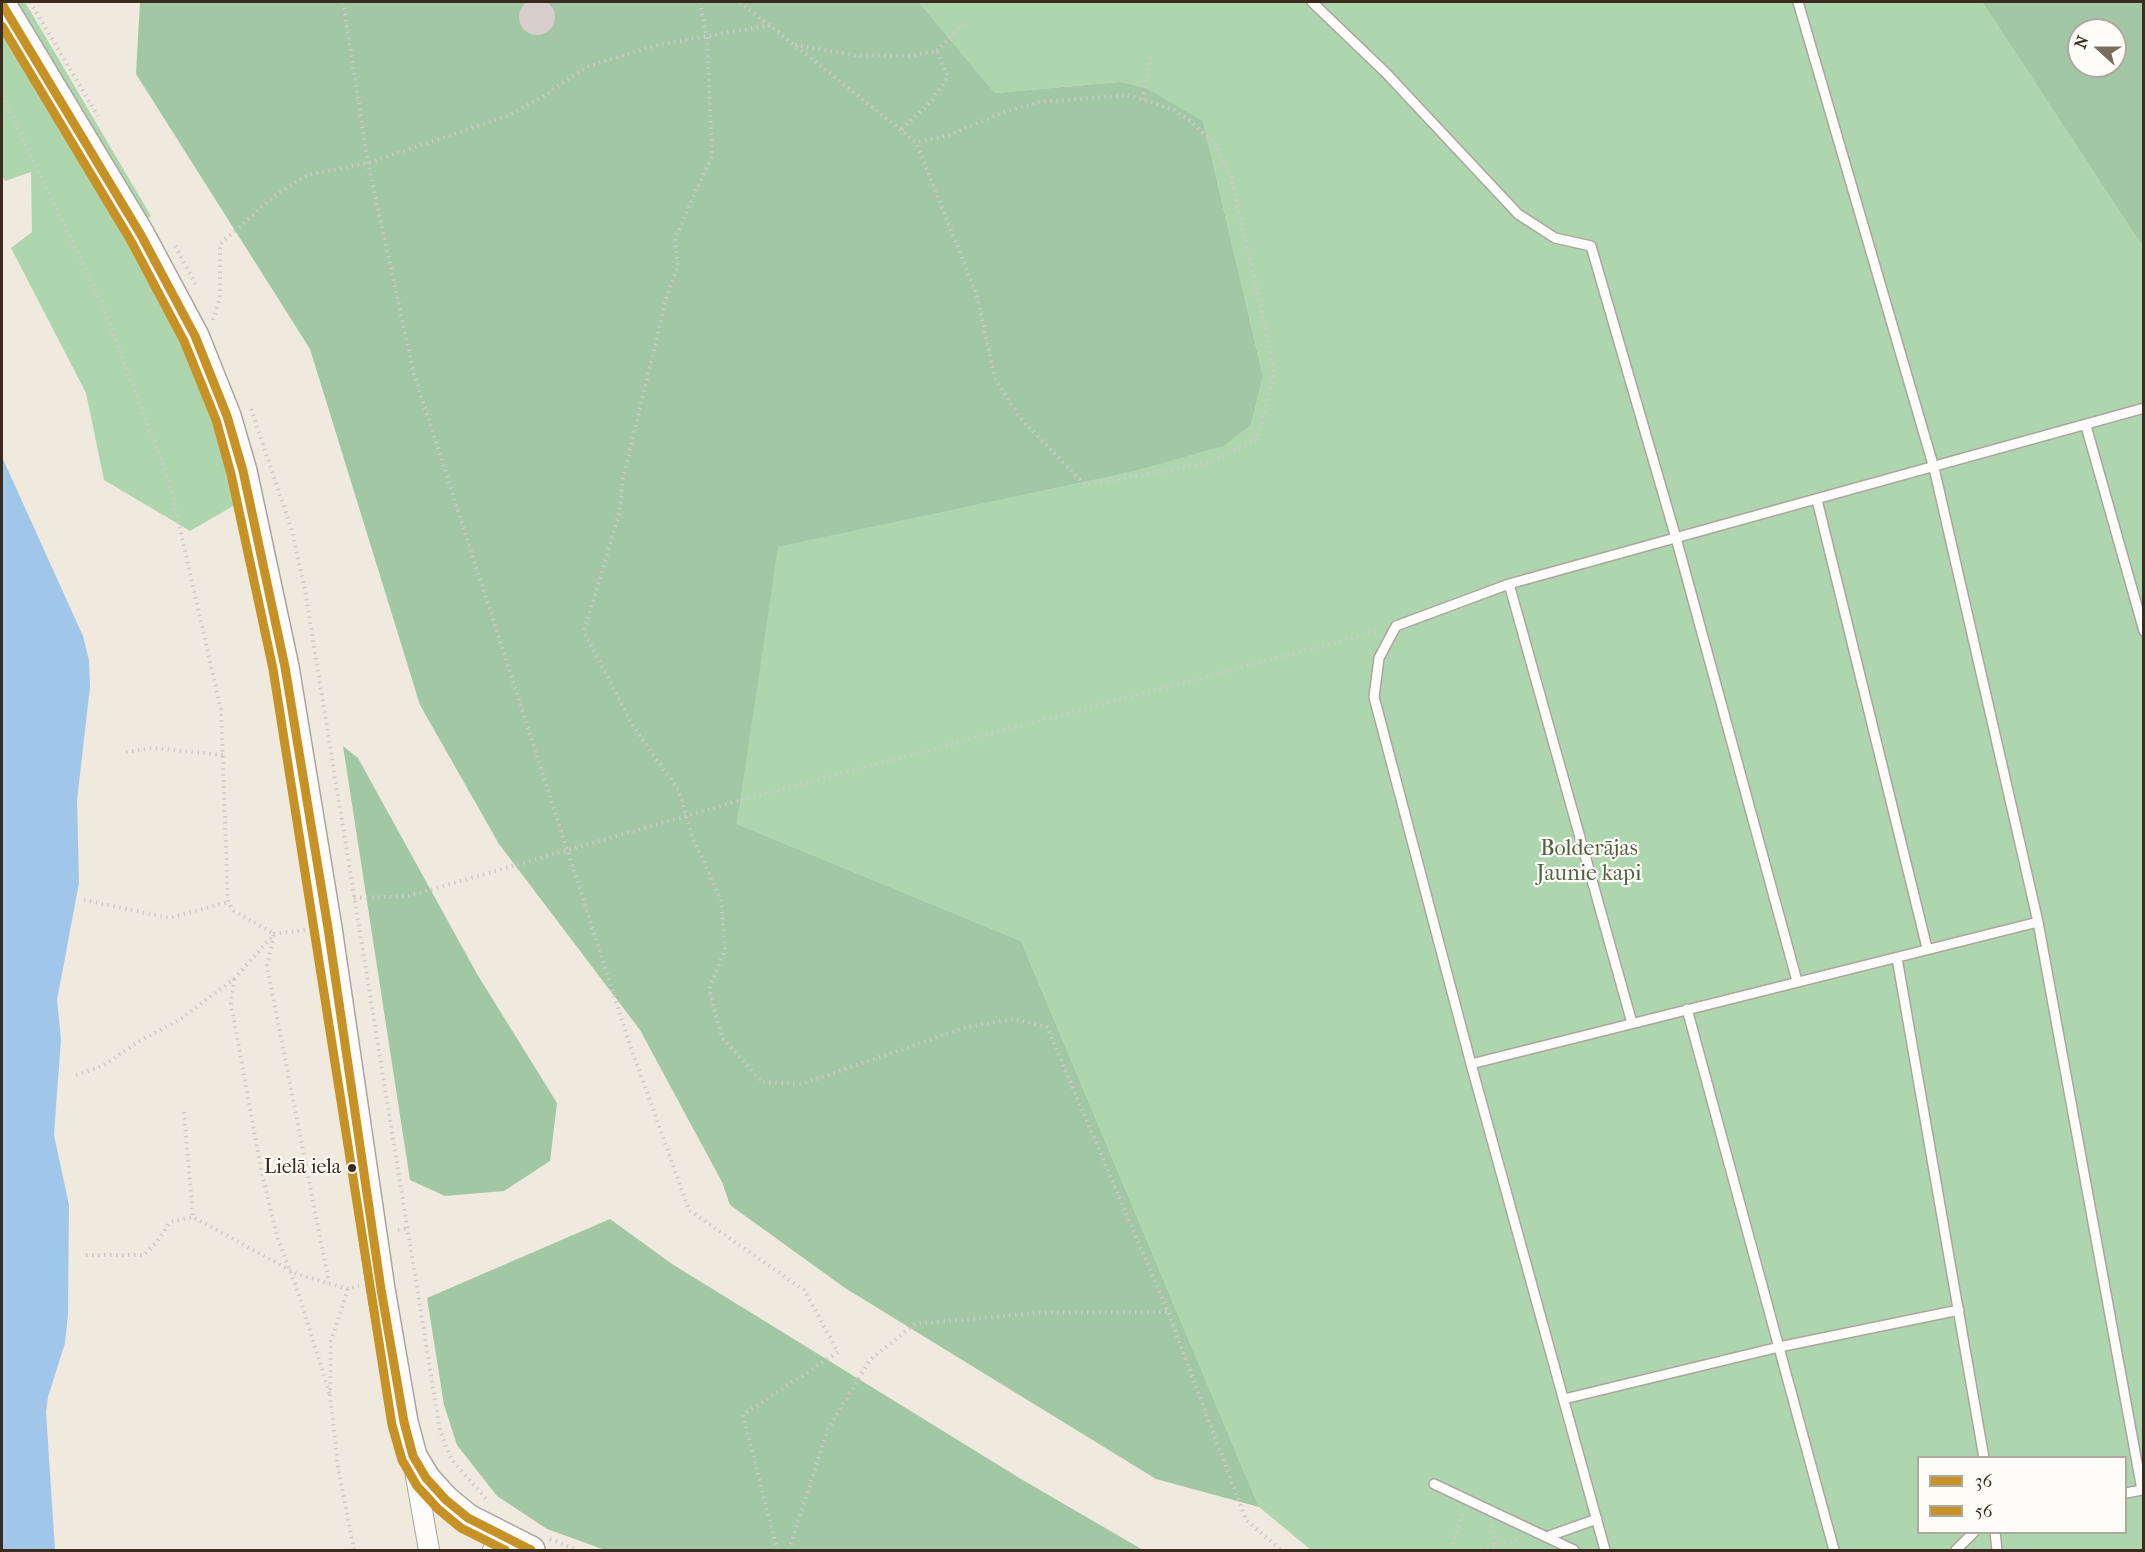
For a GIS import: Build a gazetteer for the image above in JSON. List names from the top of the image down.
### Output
{
  "parks": ["Bolderājas Jaunie kapi"],
  "places": ["Lielā iela"],
  "lines": ["transit line 36", "transit line 56"],
  "legend": ["36", "56"],
  "north": "left"
}
